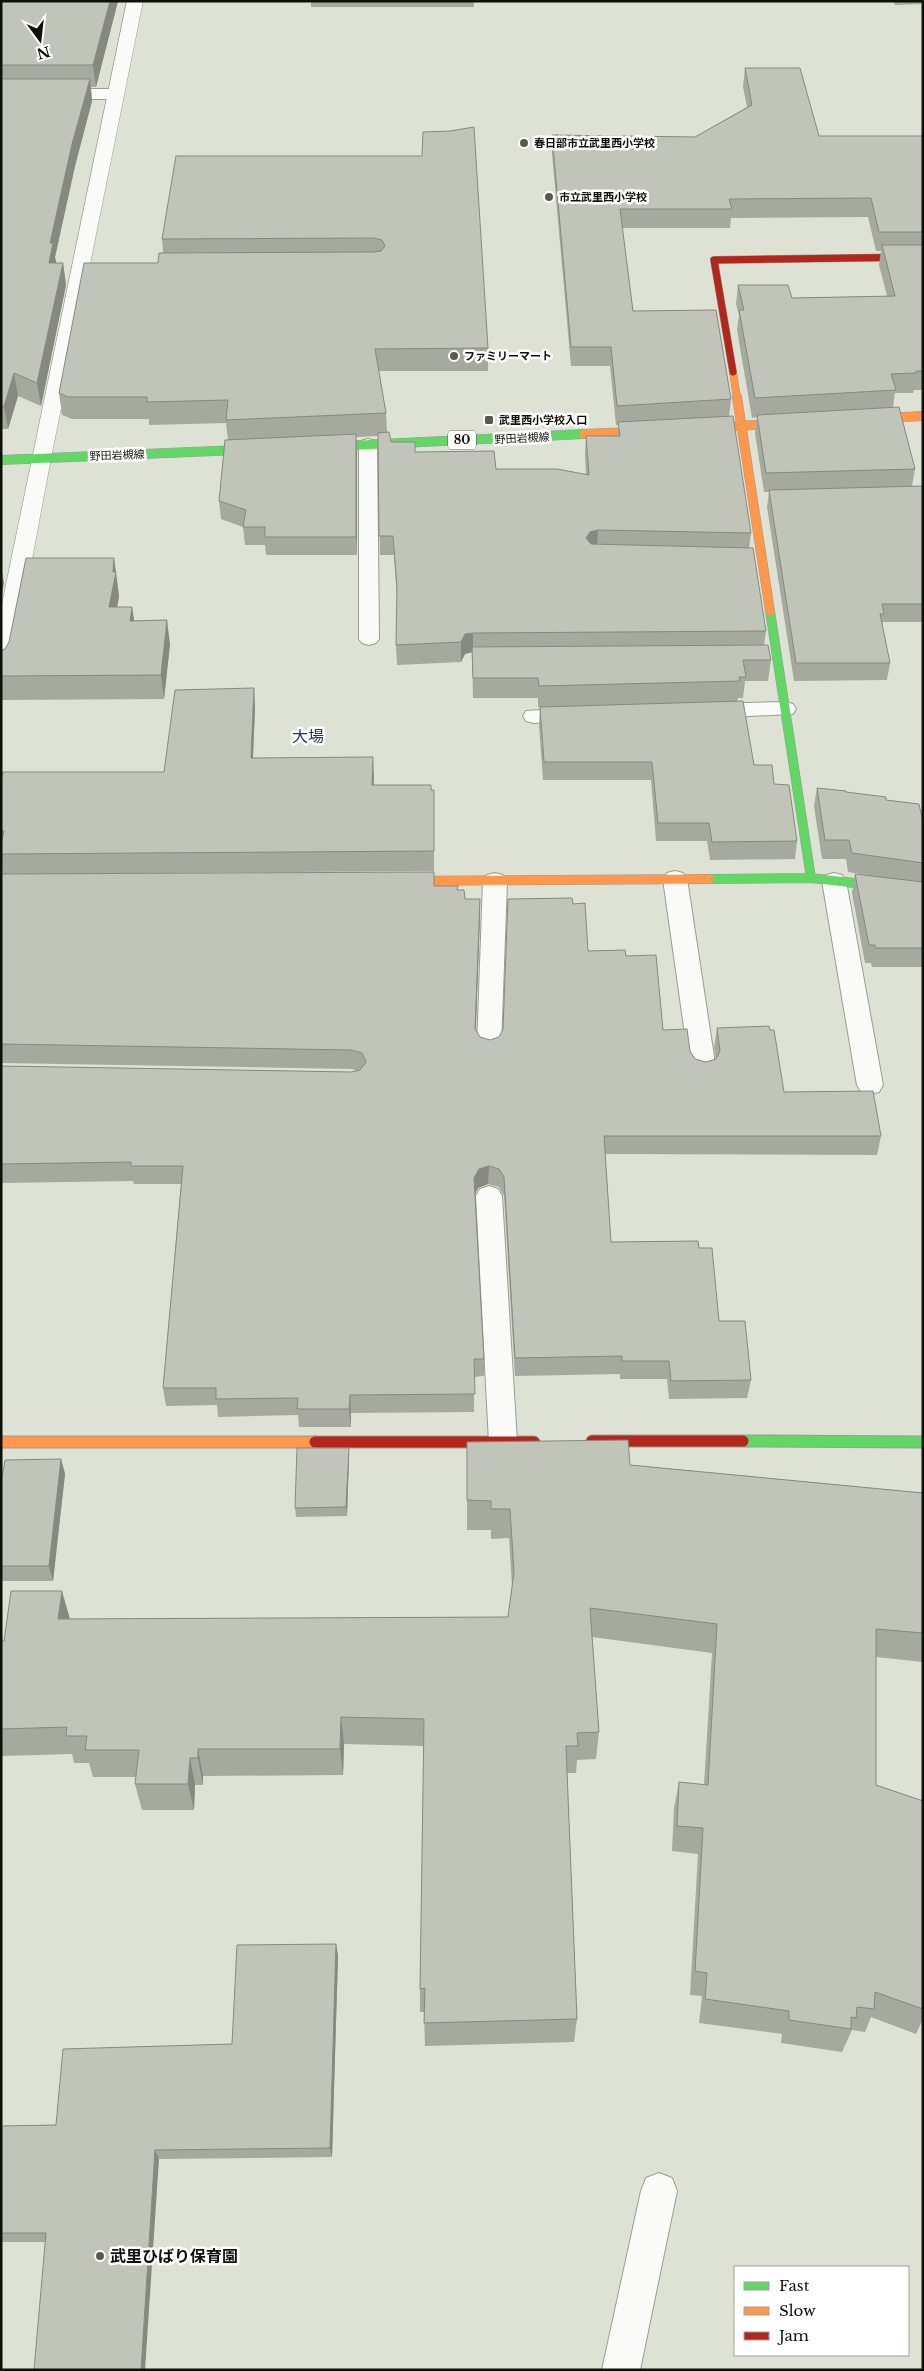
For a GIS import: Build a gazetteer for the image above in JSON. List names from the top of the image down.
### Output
{
  "streets": {
    "street": ["野田岩槻線", "80"]
  },
  "districts": ["大場"],
  "places": {
    "other": [
      "春日部市立武里西小学校",
      "市立武里西小学校",
      "ファミリーマート",
      "武里ひばり保育園"
    ],
    "transit": ["武里西小学校入口"]
  },
  "legend": ["Fast", "Slow", "Jam"],
  "north": "bottom"
}
